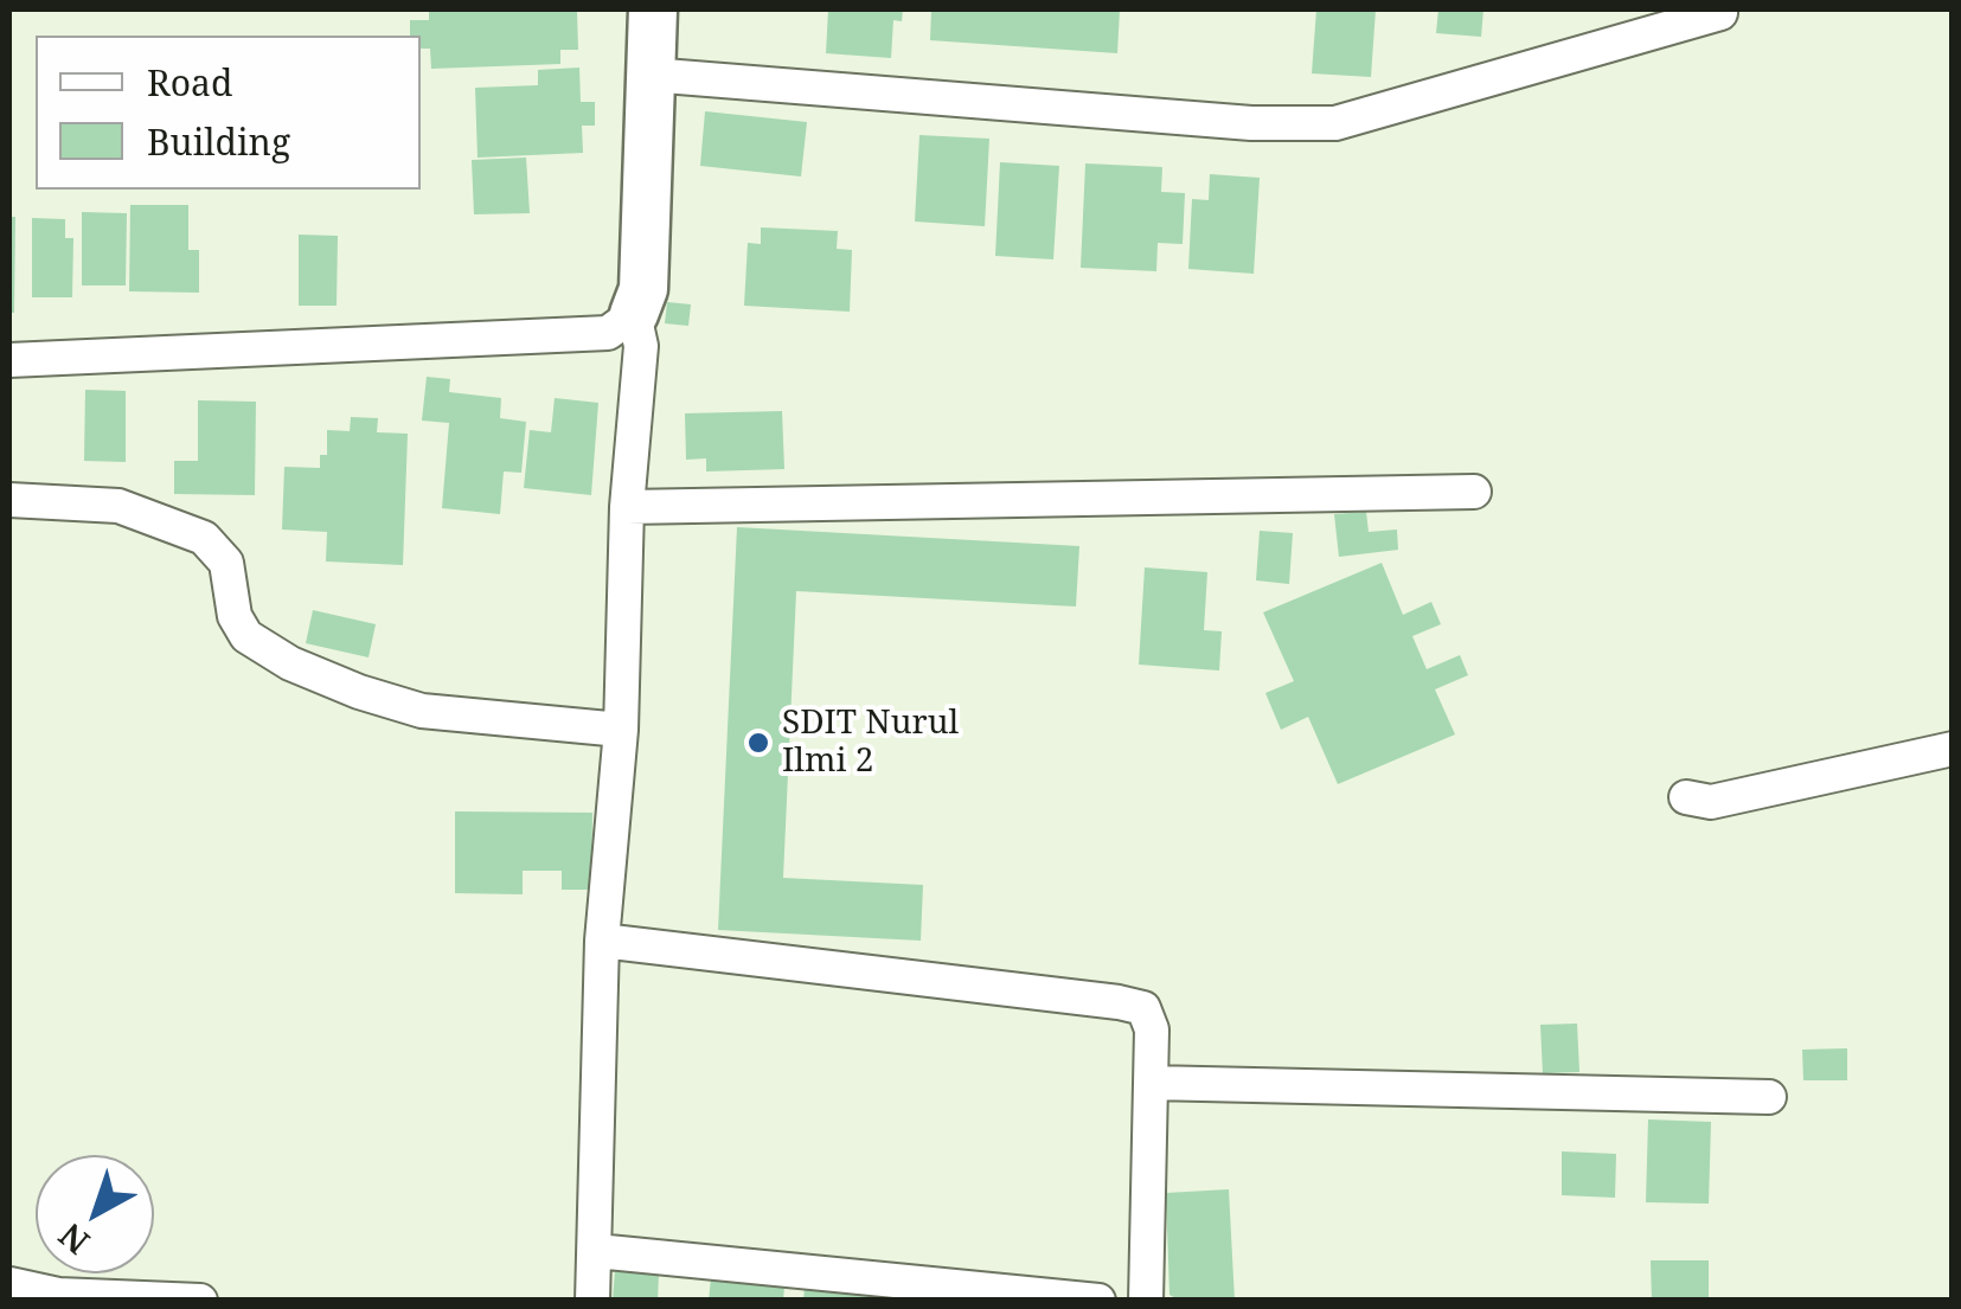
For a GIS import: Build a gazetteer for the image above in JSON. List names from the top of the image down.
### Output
{
  "places": ["SDIT Nurul Ilmi 2"],
  "legend": ["Road", "Building"],
  "north": "bottom left"
}
